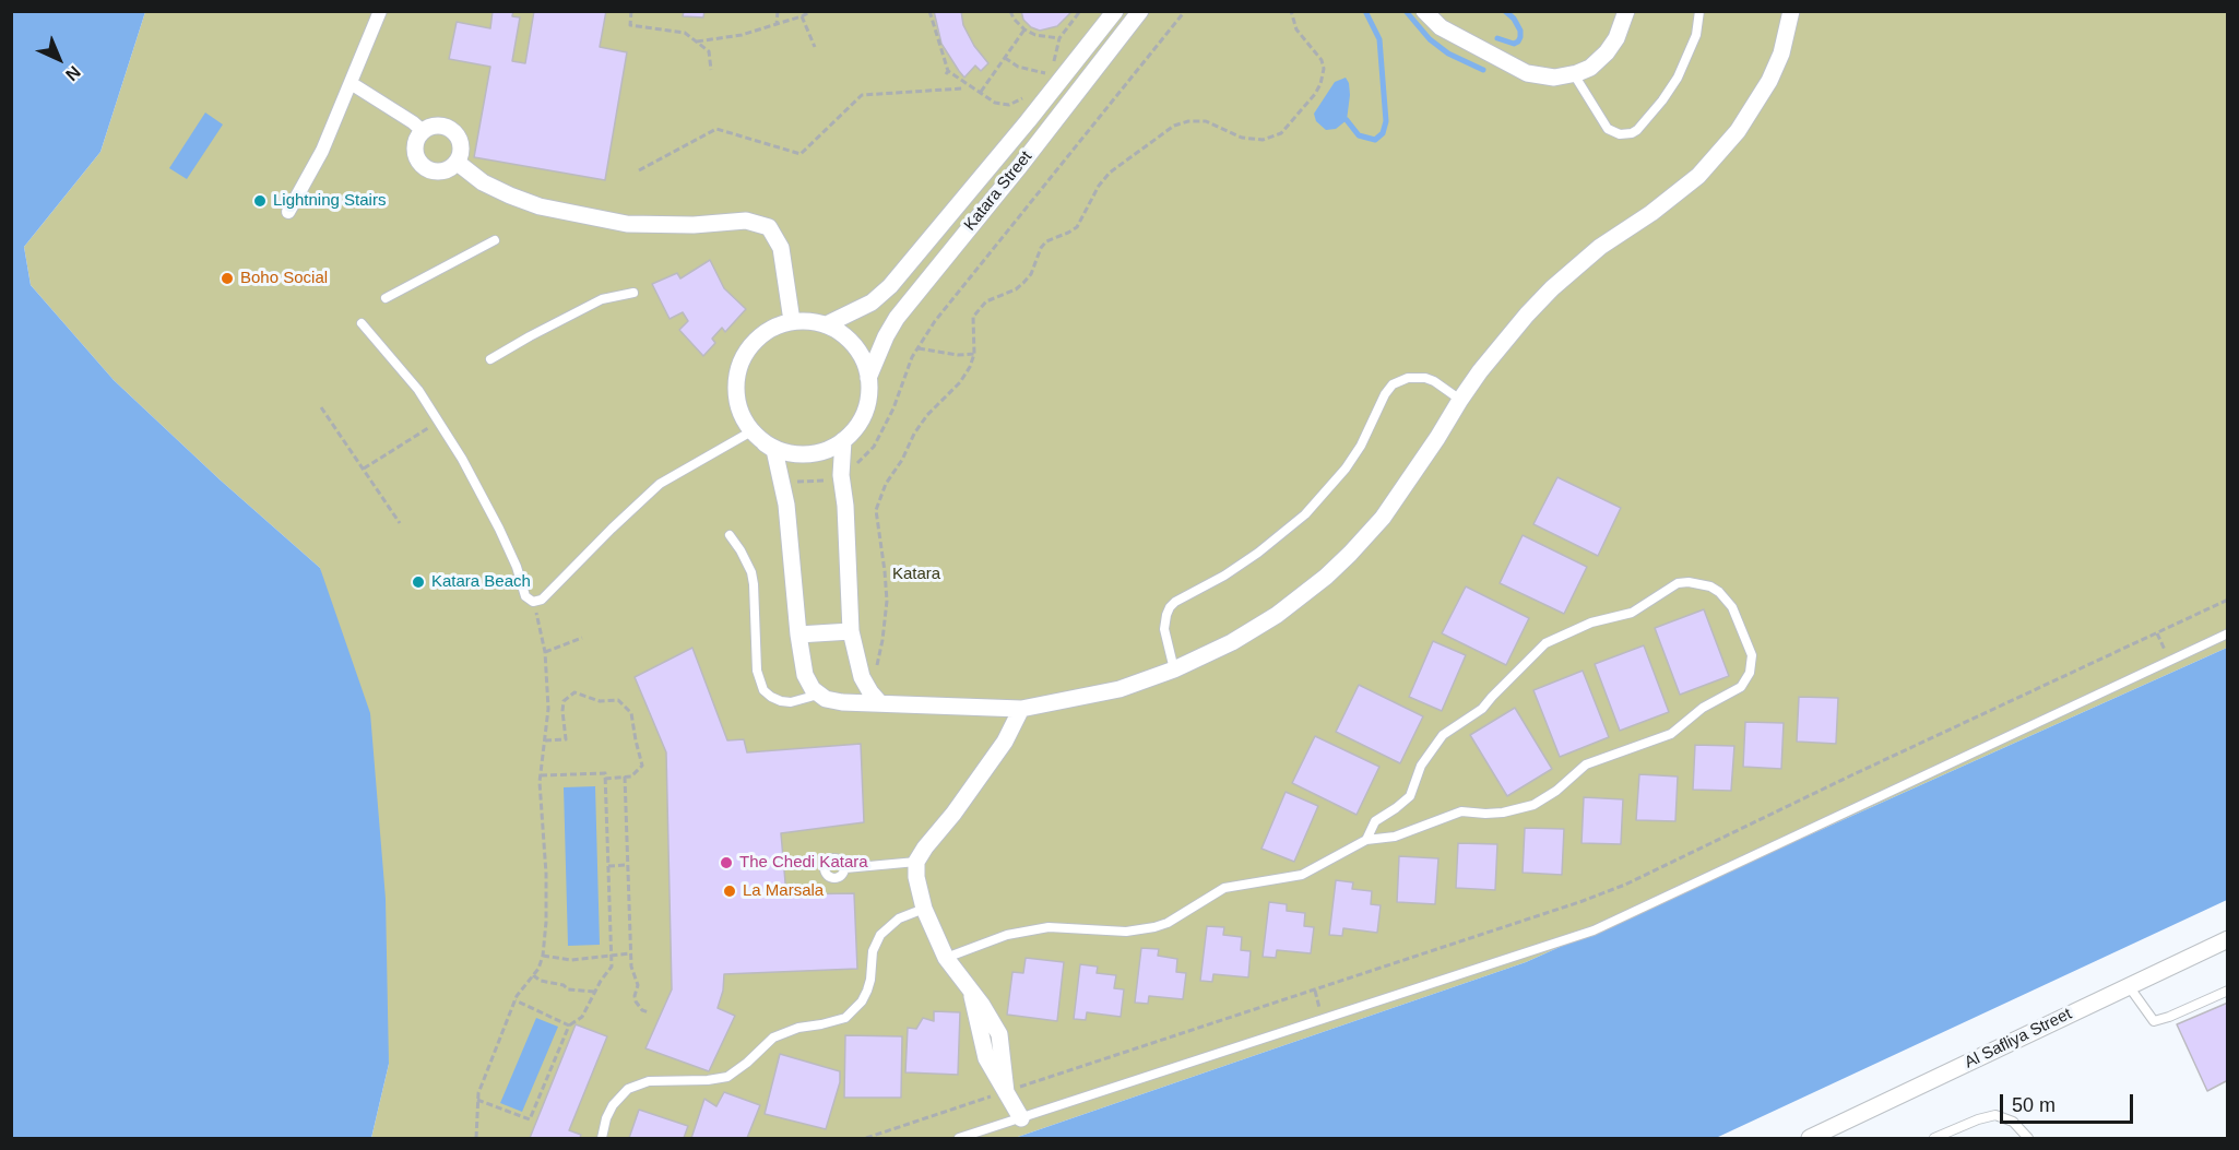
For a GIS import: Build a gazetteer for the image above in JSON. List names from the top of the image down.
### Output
{
  "streets": {
    "street": ["Katara Street", "Al Safliya Street"]
  },
  "parks": ["Katara"],
  "places": [
    "Lightning Stairs",
    "Boho Social",
    "Katara Beach",
    "The Chedi Katara",
    "La Marsala"
  ],
  "scale_bar": "50 m",
  "north": "bottom right"
}
